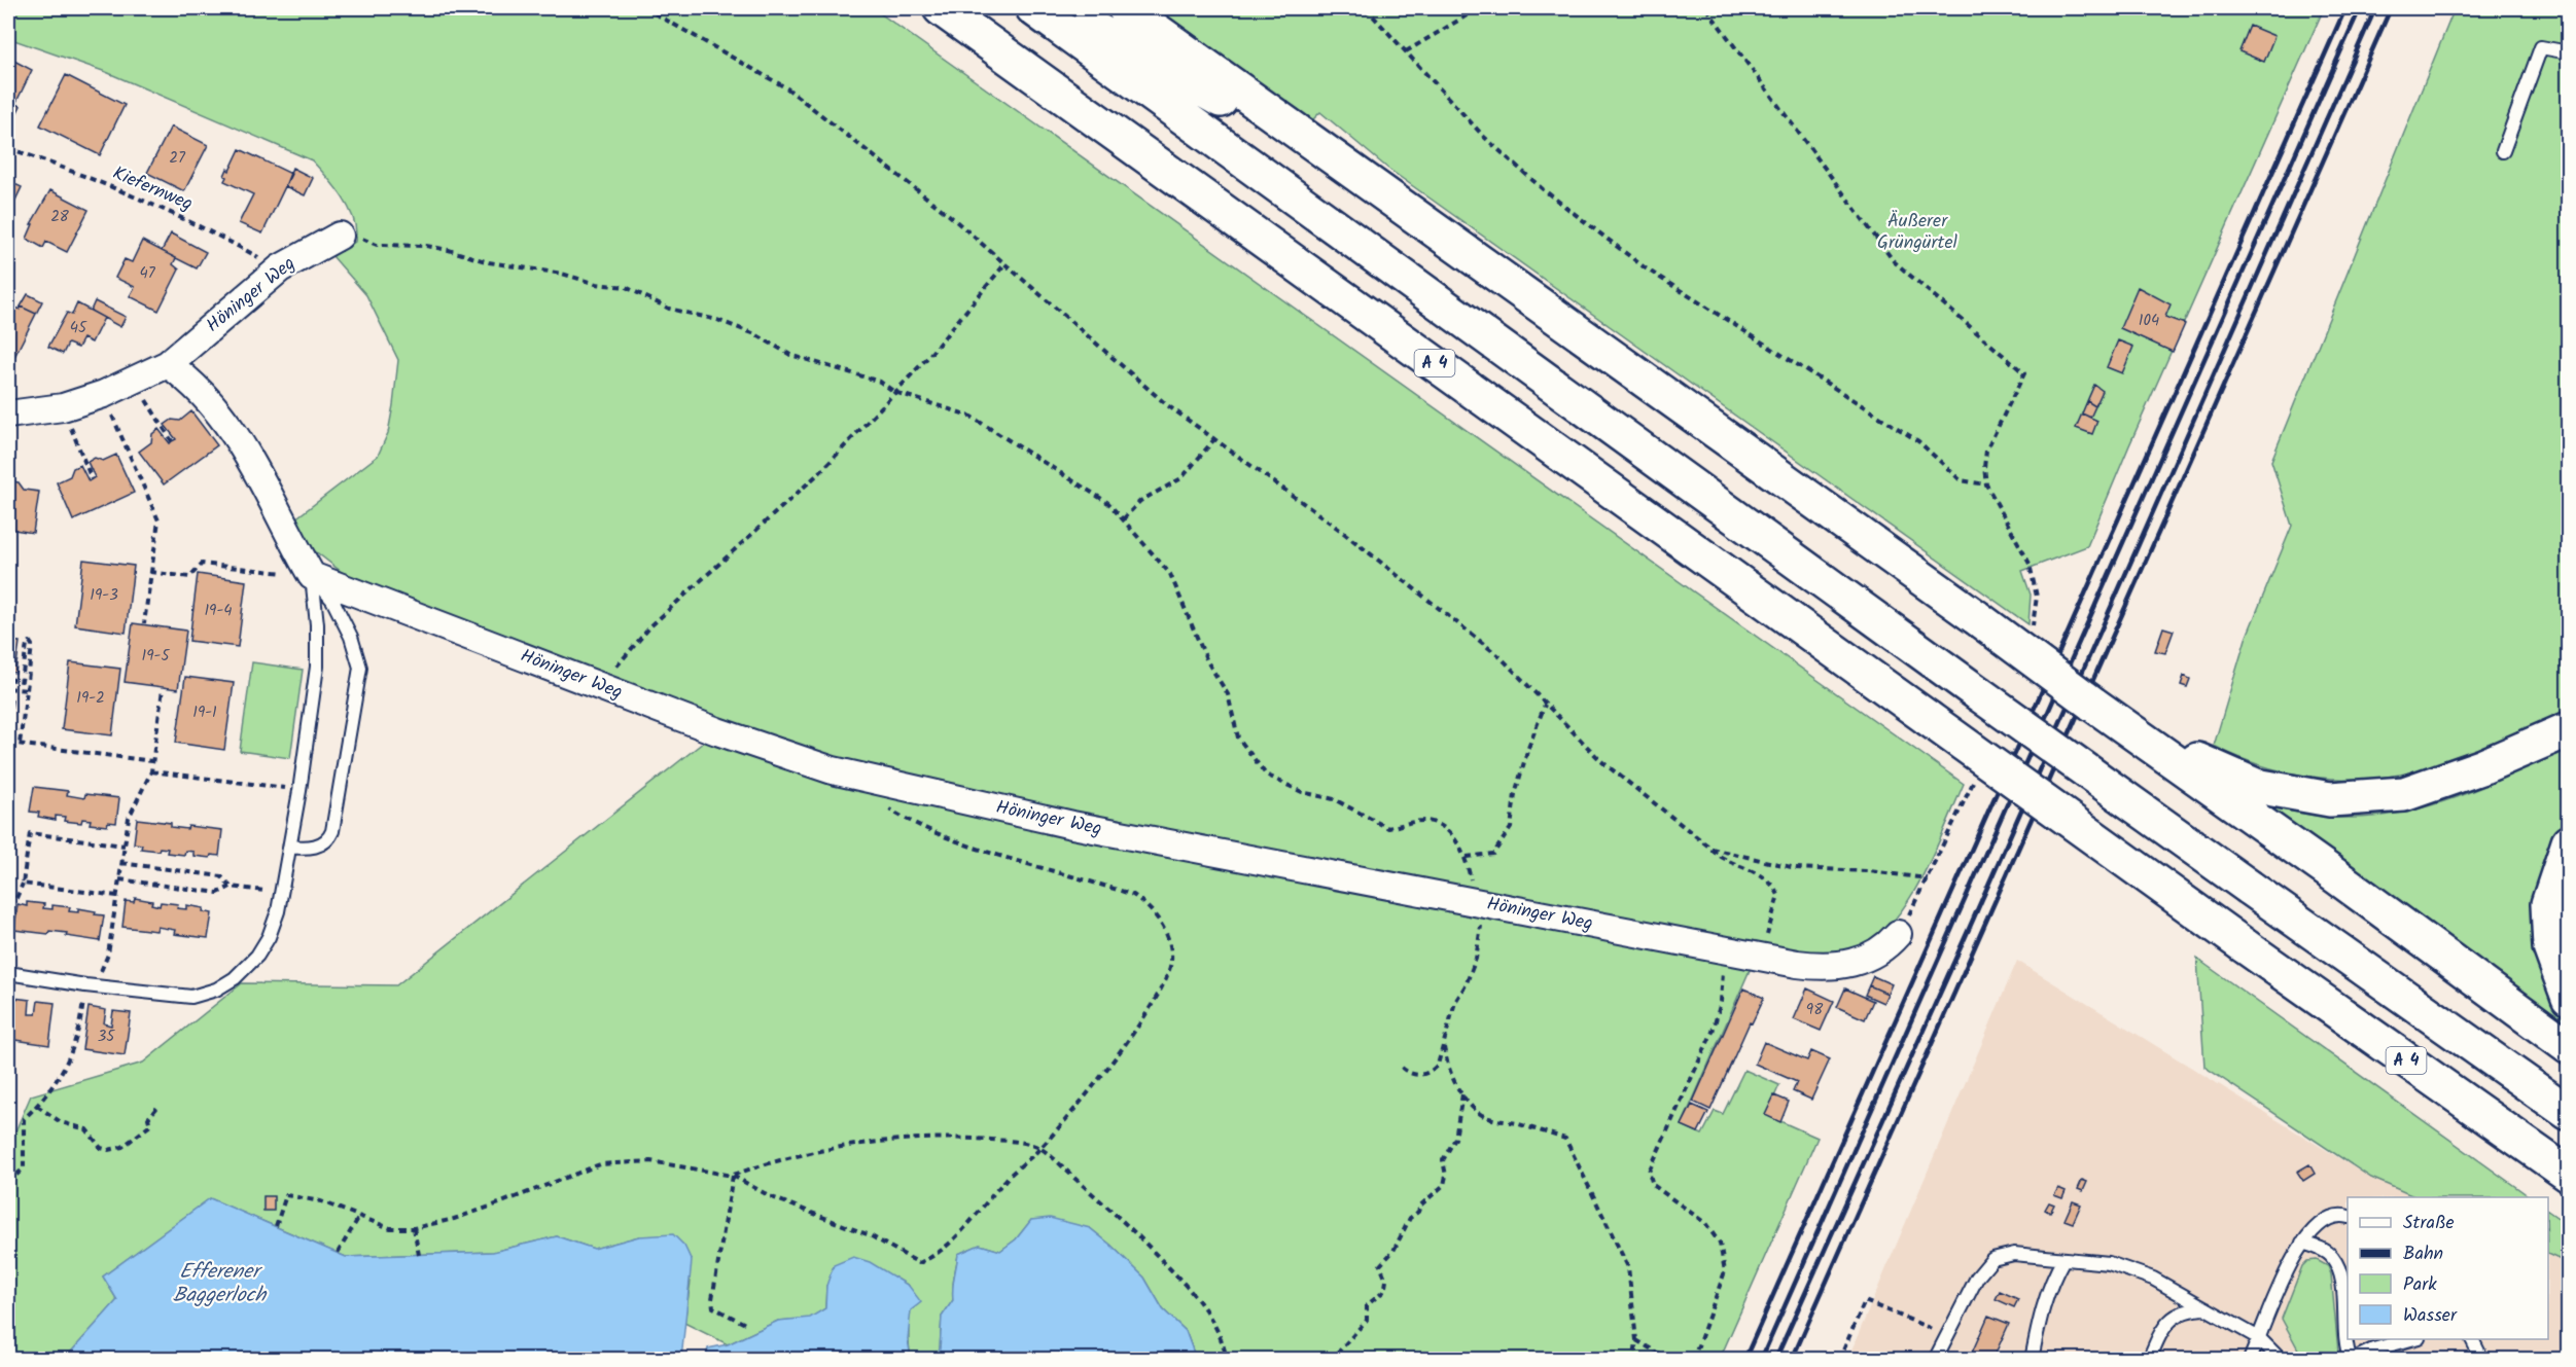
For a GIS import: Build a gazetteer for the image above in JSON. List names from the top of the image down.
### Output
{
  "streets": {
    "highway": ["A 4"],
    "street": ["Höninger Weg"],
    "path": ["Kiefernweg"]
  },
  "crossings": [
    ["Kiefernweg", "Höninger Weg"]
  ],
  "water": ["Efferener Baggerloch"],
  "parks": ["Äußerer Grüngürtel"],
  "house_numbers": [
    "27",
    "28",
    "47",
    "104",
    "45",
    "19-3",
    "19-4",
    "19-5",
    "19-2",
    "19-1",
    "98",
    "35"
  ],
  "legend": [
    "Straße",
    "Bahn",
    "Park",
    "Wasser"
  ]
}
